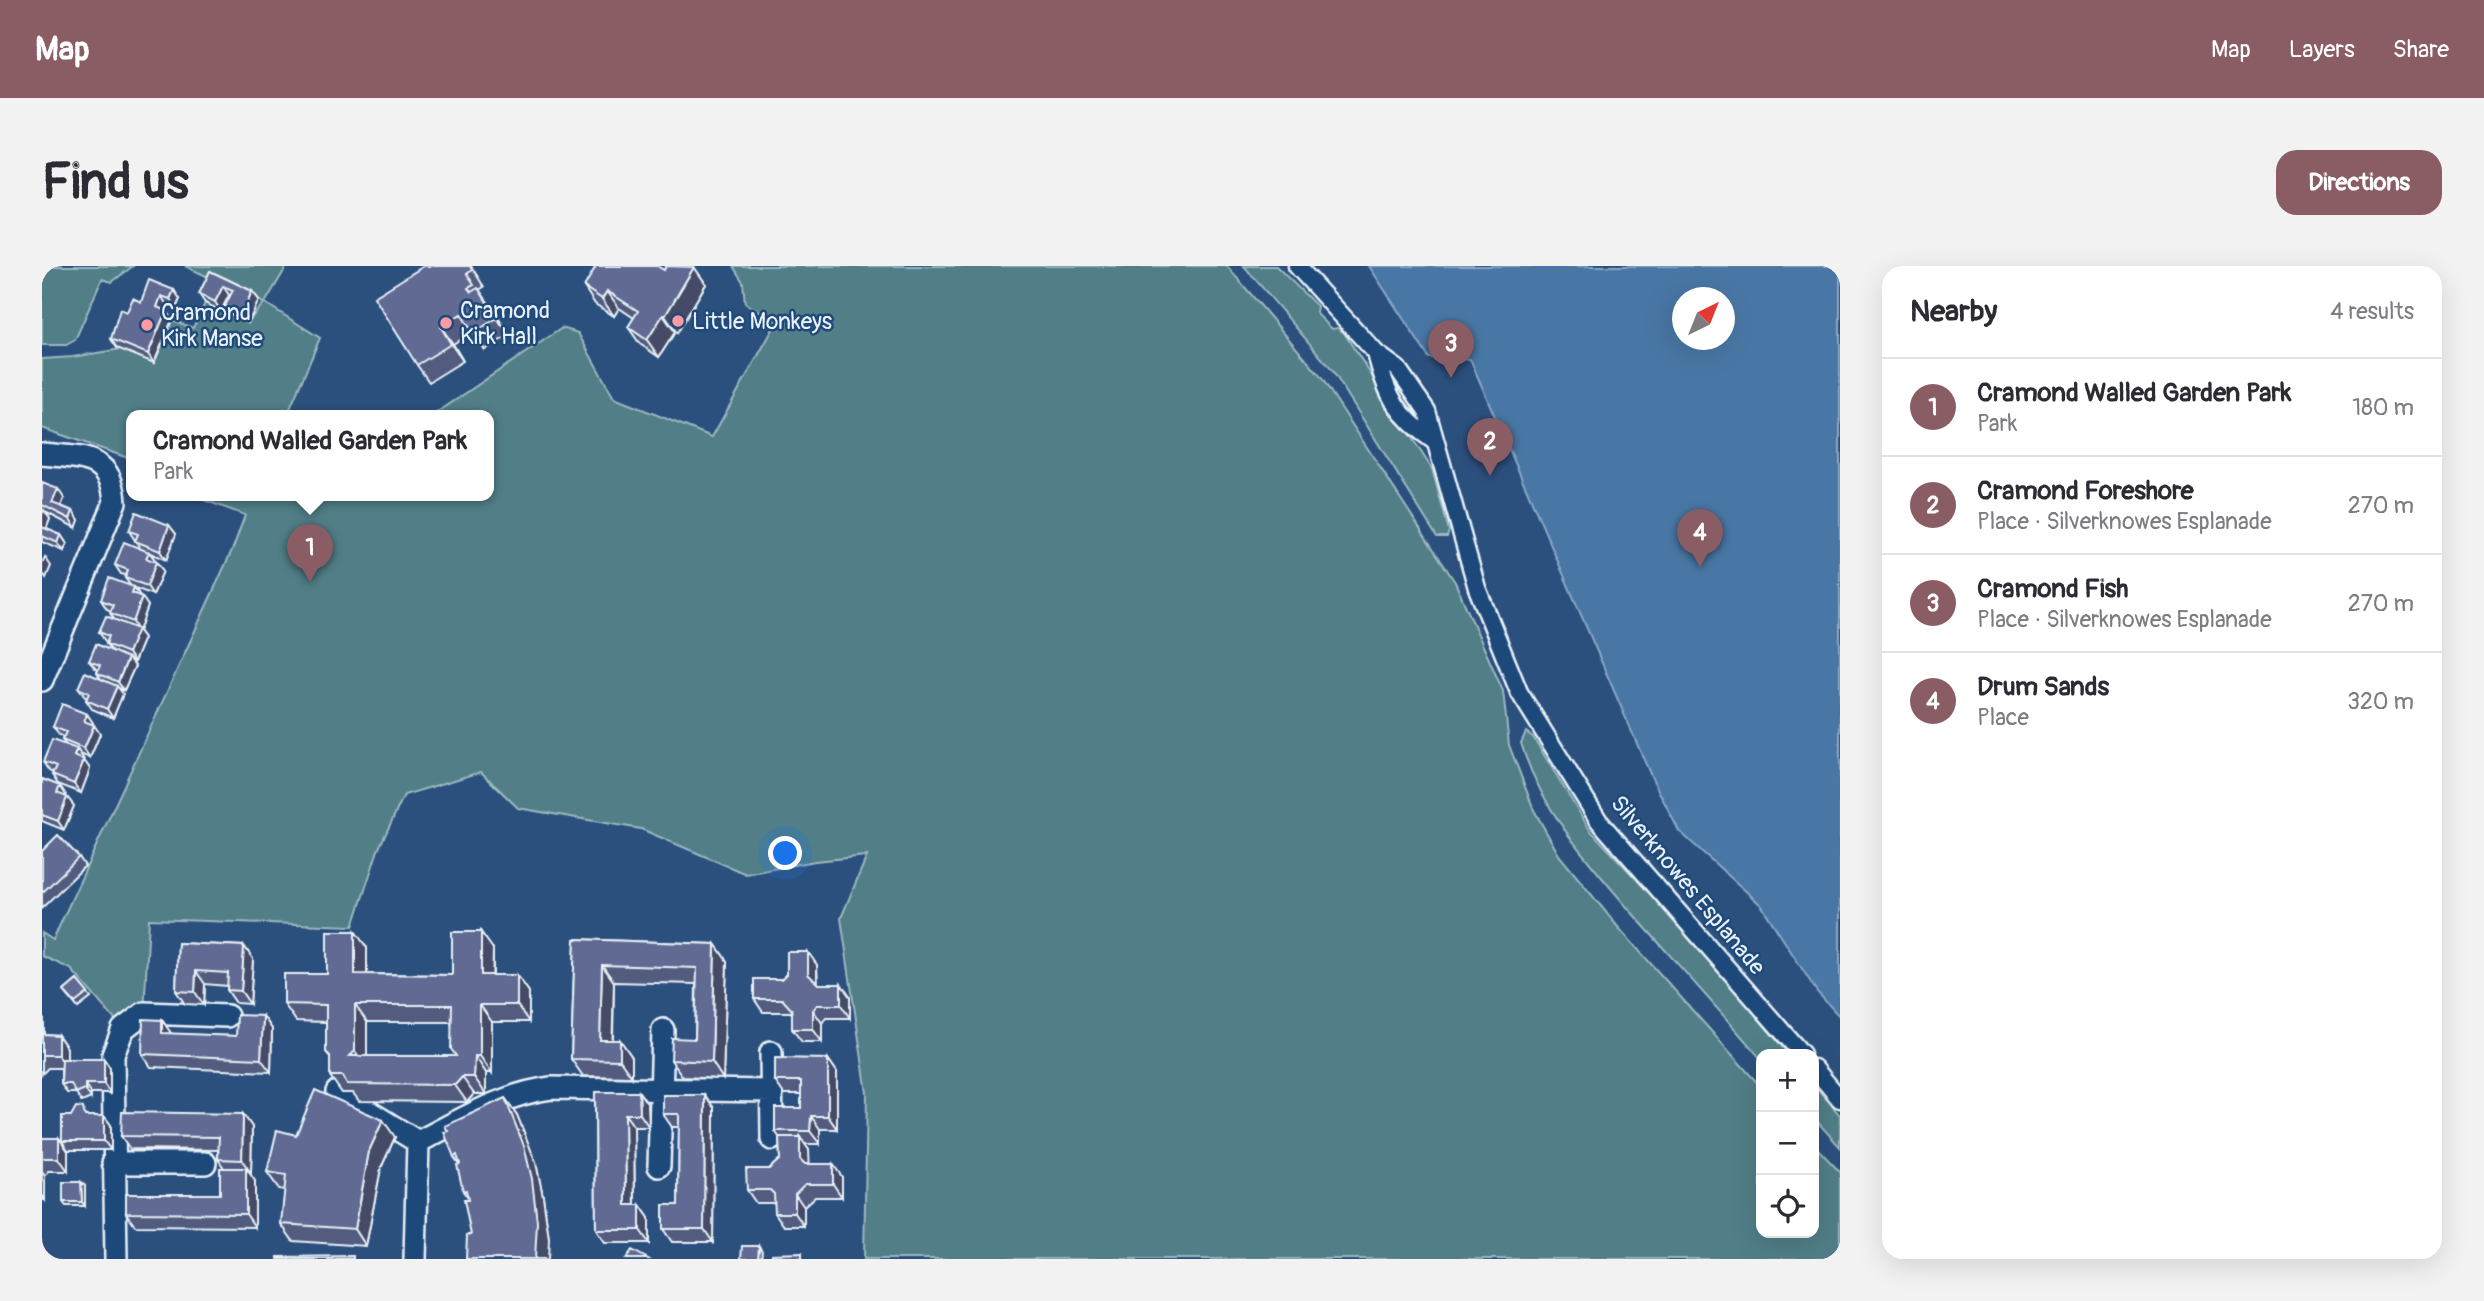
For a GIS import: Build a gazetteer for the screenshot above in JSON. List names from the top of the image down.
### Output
{
  "streets": {
    "street": ["Silverknowes Esplanade"]
  },
  "places": ["Little Monkeys", "Cramond Kirk Hall", "Cramond Kirk Manse"],
  "north": "top right",
  "page": {
    "header": "Map",
    "nav": ["Map", "Layers", "Share"],
    "buttons": "Directions",
    "title": "Find us",
    "heading": ["Nearby", "4 results"],
    "pins": [
      "3",
      "2",
      "4",
      "1"
    ],
    "list": [
      {
        "mark": "1",
        "name": "Cramond Walled Garden Park",
        "note": "Park",
        "value": "180 m"
      },
      {
        "mark": "2",
        "name": "Cramond Foreshore",
        "note": "Place · Silverknowes Esplanade",
        "value": "270 m"
      },
      {
        "mark": "3",
        "name": "Cramond Fish",
        "note": "Place · Silverknowes Esplanade",
        "value": "270 m"
      },
      {
        "mark": "4",
        "name": "Drum Sands",
        "note": "Place",
        "value": "320 m"
      }
    ],
    "popup": ["Cramond Walled Garden Park", "Park"],
    "map_buttons": ["+", "−"]
  }
}
